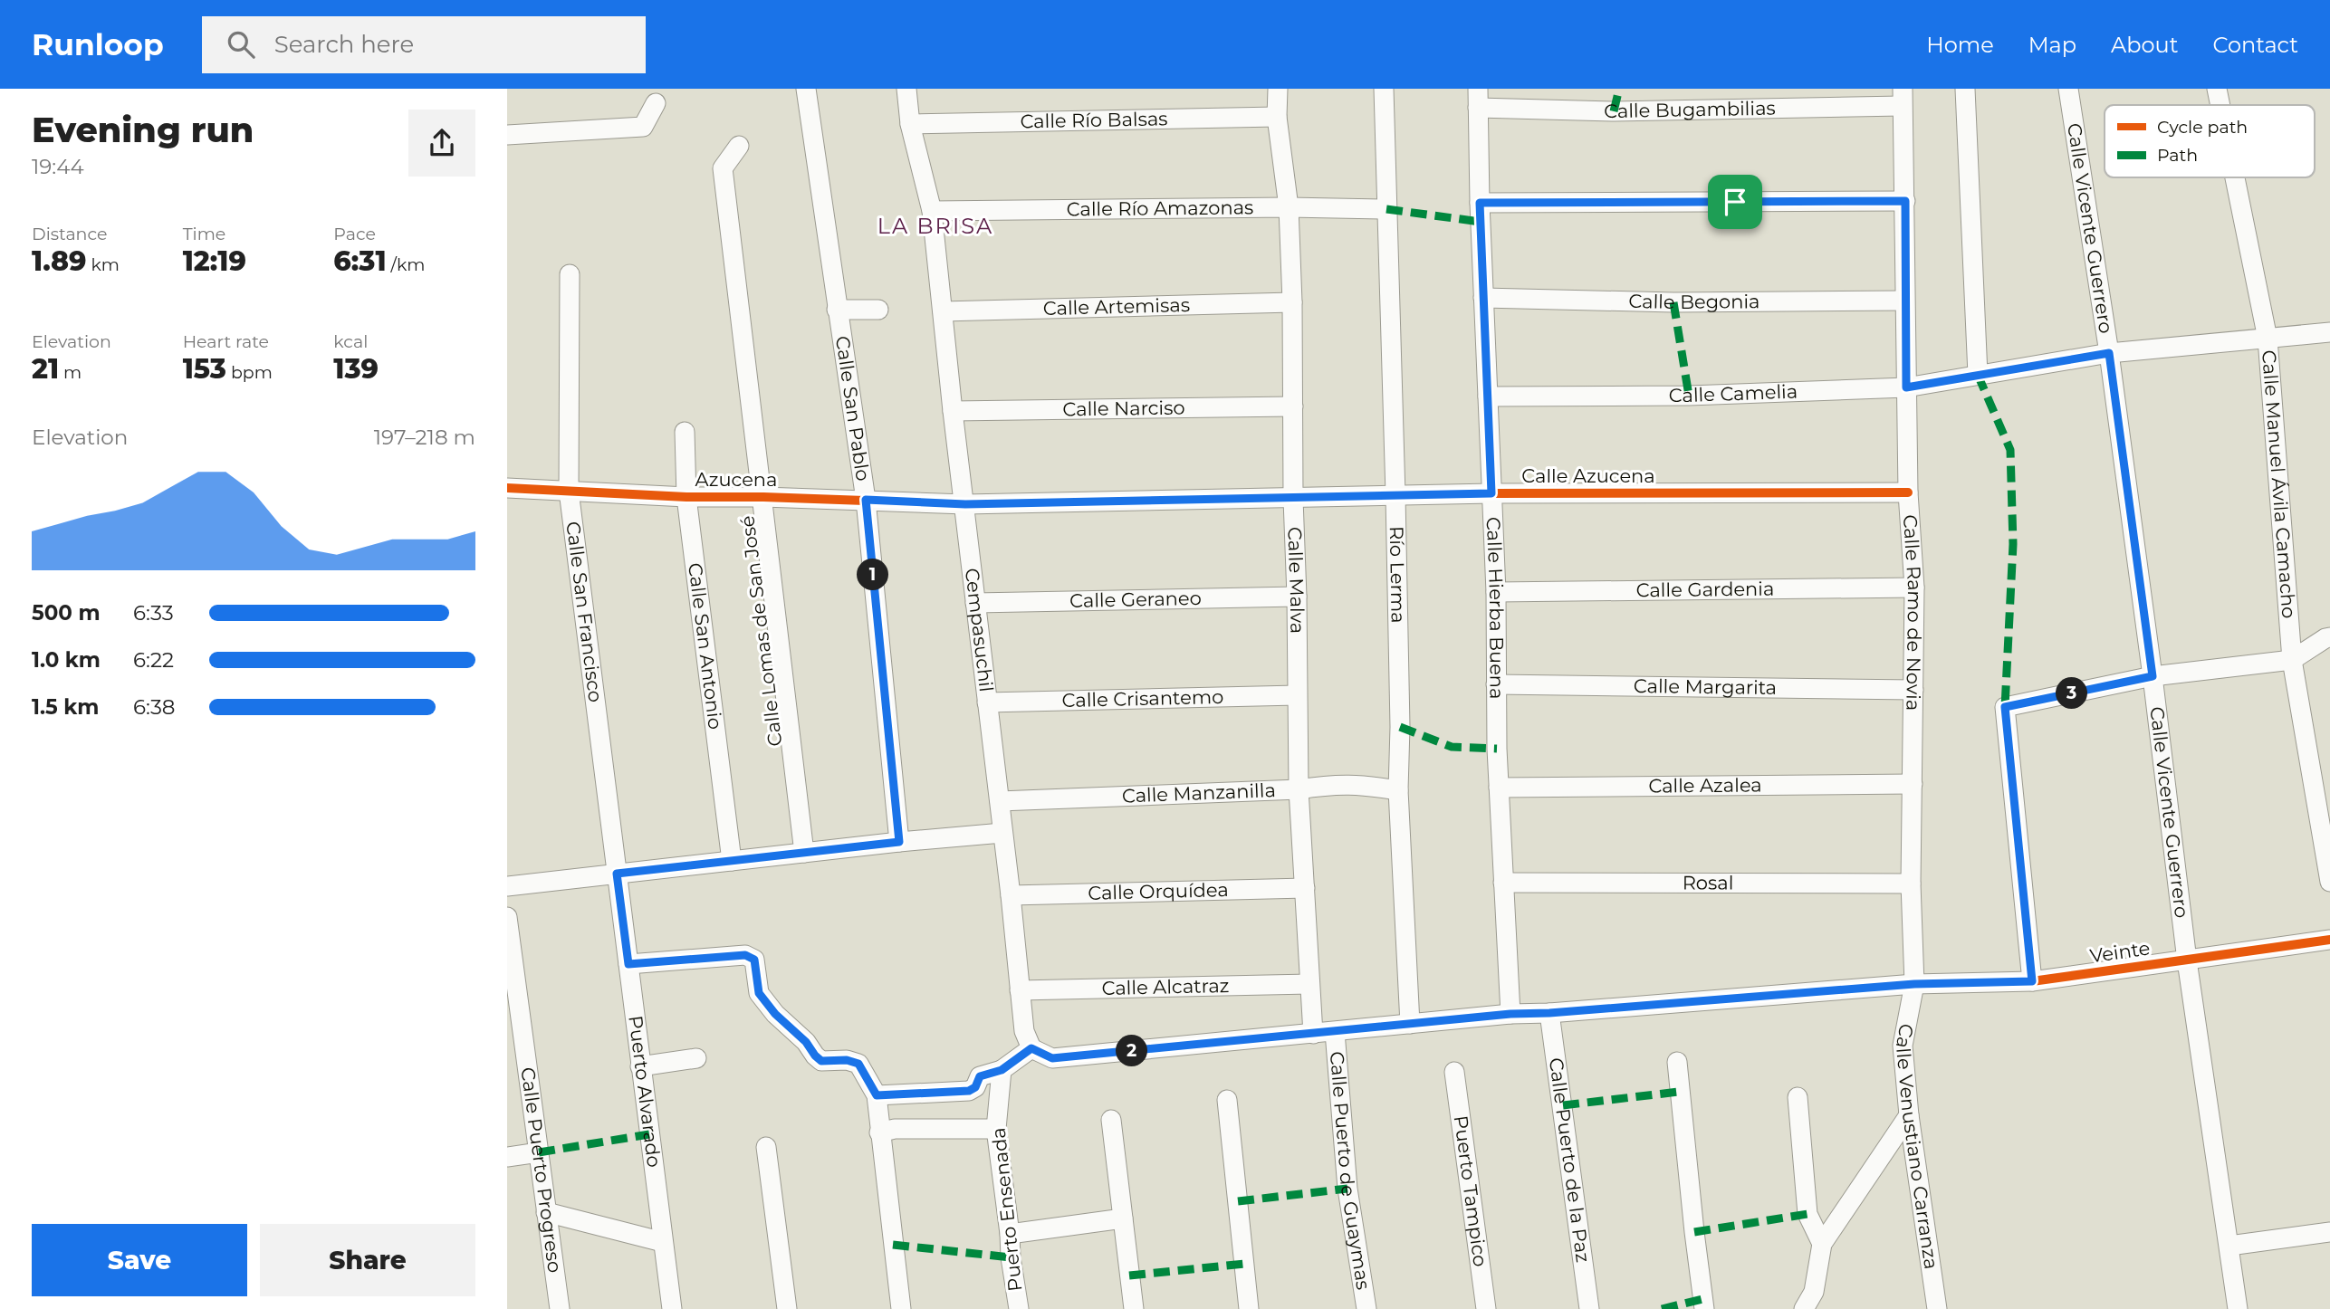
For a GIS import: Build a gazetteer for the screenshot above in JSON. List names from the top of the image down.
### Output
{
  "streets": {
    "street": [
      "Calle Bugambilias",
      "Calle Río Balsas",
      "Calle Río Amazonas",
      "Calle Vicente Guerrero",
      "Calle Begonia",
      "Calle Artemisas",
      "Calle Camelia",
      "Calle San Pablo",
      "Calle Narciso",
      "Calle Azucena",
      "Azucena",
      "Calle Manuel Ávila Camacho",
      "Río Lerma",
      "Calle Malva",
      "Calle Gardenia",
      "Calle Geraneo",
      "Calle Hierba Buena",
      "Calle Ramo de Novia",
      "Calle San Francisco",
      "Cempasuchil",
      "Calle Lomas de San José",
      "Calle San Antonio",
      "Calle Margarita",
      "Calle Crisantemo",
      "Calle Azalea",
      "Calle Manzanilla",
      "Rosal",
      "Calle Orquídea",
      "Veinte",
      "Calle Alcatraz",
      "Puerto Alvarado",
      "Calle Venustiano Carranza",
      "Calle Puerto de la Paz",
      "Calle Puerto Progreso",
      "Calle Puerto de Guaymas",
      "Puerto Tampico",
      "Puerto Ensenada"
    ]
  },
  "crossings": [
    ["Calle Bugambilias", "Calle Hierba Buena"],
    ["Calle Bugambilias", "Calle Ramo de Novia"],
    ["Calle Río Balsas", "Calle Malva"],
    ["Calle Río Balsas", "Cempasuchil"],
    ["Calle Río Amazonas", "Río Lerma"],
    ["Calle Río Amazonas", "Calle Malva"],
    ["Calle Río Amazonas", "Cempasuchil"],
    ["Calle Vicente Guerrero", "Calle Camelia"],
    ["Calle Vicente Guerrero", "Veinte"],
    ["Calle Begonia", "Calle Hierba Buena"],
    ["Calle Begonia", "Calle Ramo de Novia"],
    ["Calle Artemisas", "Calle Malva"],
    ["Calle Artemisas", "Cempasuchil"],
    ["Calle Camelia", "Calle Manuel Ávila Camacho"],
    ["Calle Camelia", "Calle Hierba Buena"],
    ["Calle Camelia", "Calle Ramo de Novia"],
    ["Calle San Pablo", "Azucena"],
    ["Calle Narciso", "Calle Malva"],
    ["Calle Narciso", "Cempasuchil"],
    ["Calle Azucena", "Azucena"],
    ["Calle Azucena", "Río Lerma"],
    ["Calle Azucena", "Calle Malva"],
    ["Calle Azucena", "Calle Hierba Buena"],
    ["Calle Azucena", "Calle Ramo de Novia"],
    ["Calle Azucena", "Cempasuchil"],
    ["Azucena", "Calle San Francisco"],
    ["Azucena", "Cempasuchil"],
    ["Azucena", "Calle Lomas de San José"],
    ["Azucena", "Calle San Antonio"],
    ["Río Lerma", "Calle Manzanilla"],
    ["Río Lerma", "Veinte"],
    ["Calle Malva", "Calle Geraneo"],
    ["Calle Malva", "Calle Crisantemo"],
    ["Calle Malva", "Calle Manzanilla"],
    ["Calle Malva", "Calle Orquídea"],
    ["Calle Malva", "Veinte"],
    ["Calle Malva", "Calle Alcatraz"],
    ["Calle Gardenia", "Calle Hierba Buena"],
    ["Calle Gardenia", "Calle Ramo de Novia"],
    ["Calle Geraneo", "Cempasuchil"],
    ["Calle Hierba Buena", "Calle Margarita"],
    ["Calle Hierba Buena", "Calle Azalea"],
    ["Calle Hierba Buena", "Rosal"],
    ["Calle Hierba Buena", "Veinte"],
    ["Calle Ramo de Novia", "Calle Margarita"],
    ["Calle Ramo de Novia", "Calle Azalea"],
    ["Calle Ramo de Novia", "Rosal"],
    ["Calle Ramo de Novia", "Veinte"],
    ["Calle Ramo de Novia", "Calle Venustiano Carranza"],
    ["Calle San Francisco", "Puerto Alvarado"],
    ["Cempasuchil", "Calle Crisantemo"],
    ["Cempasuchil", "Calle Manzanilla"],
    ["Cempasuchil", "Calle Orquídea"],
    ["Cempasuchil", "Veinte"],
    ["Cempasuchil", "Calle Alcatraz"],
    ["Veinte", "Calle Venustiano Carranza"],
    ["Veinte", "Calle Puerto de la Paz"],
    ["Veinte", "Calle Puerto de Guaymas"]
  ],
  "districts": ["LA BRISA"],
  "legend": ["Cycle path", "Path"],
  "page": {
    "header": "Runloop",
    "search": "Search here",
    "nav": [
      "Home",
      "Map",
      "About",
      "Contact"
    ],
    "heading": ["Evening run", "19:44"],
    "stats": [
      ["Distance", "1.89 km"],
      ["Time", "12:19"],
      ["Pace", "6:31 /km"],
      ["Elevation", "21 m"],
      ["Heart rate", "153 bpm"],
      ["kcal", "139"]
    ],
    "chart": ["Elevation", "197–218 m"],
    "pins": ["1", "3", "2"],
    "list": [
      {
        "name": "500 m",
        "note": "6:33"
      },
      {
        "name": "1.0 km",
        "note": "6:22"
      },
      {
        "name": "1.5 km",
        "note": "6:38"
      }
    ],
    "buttons": ["Save", "Share"]
  }
}
